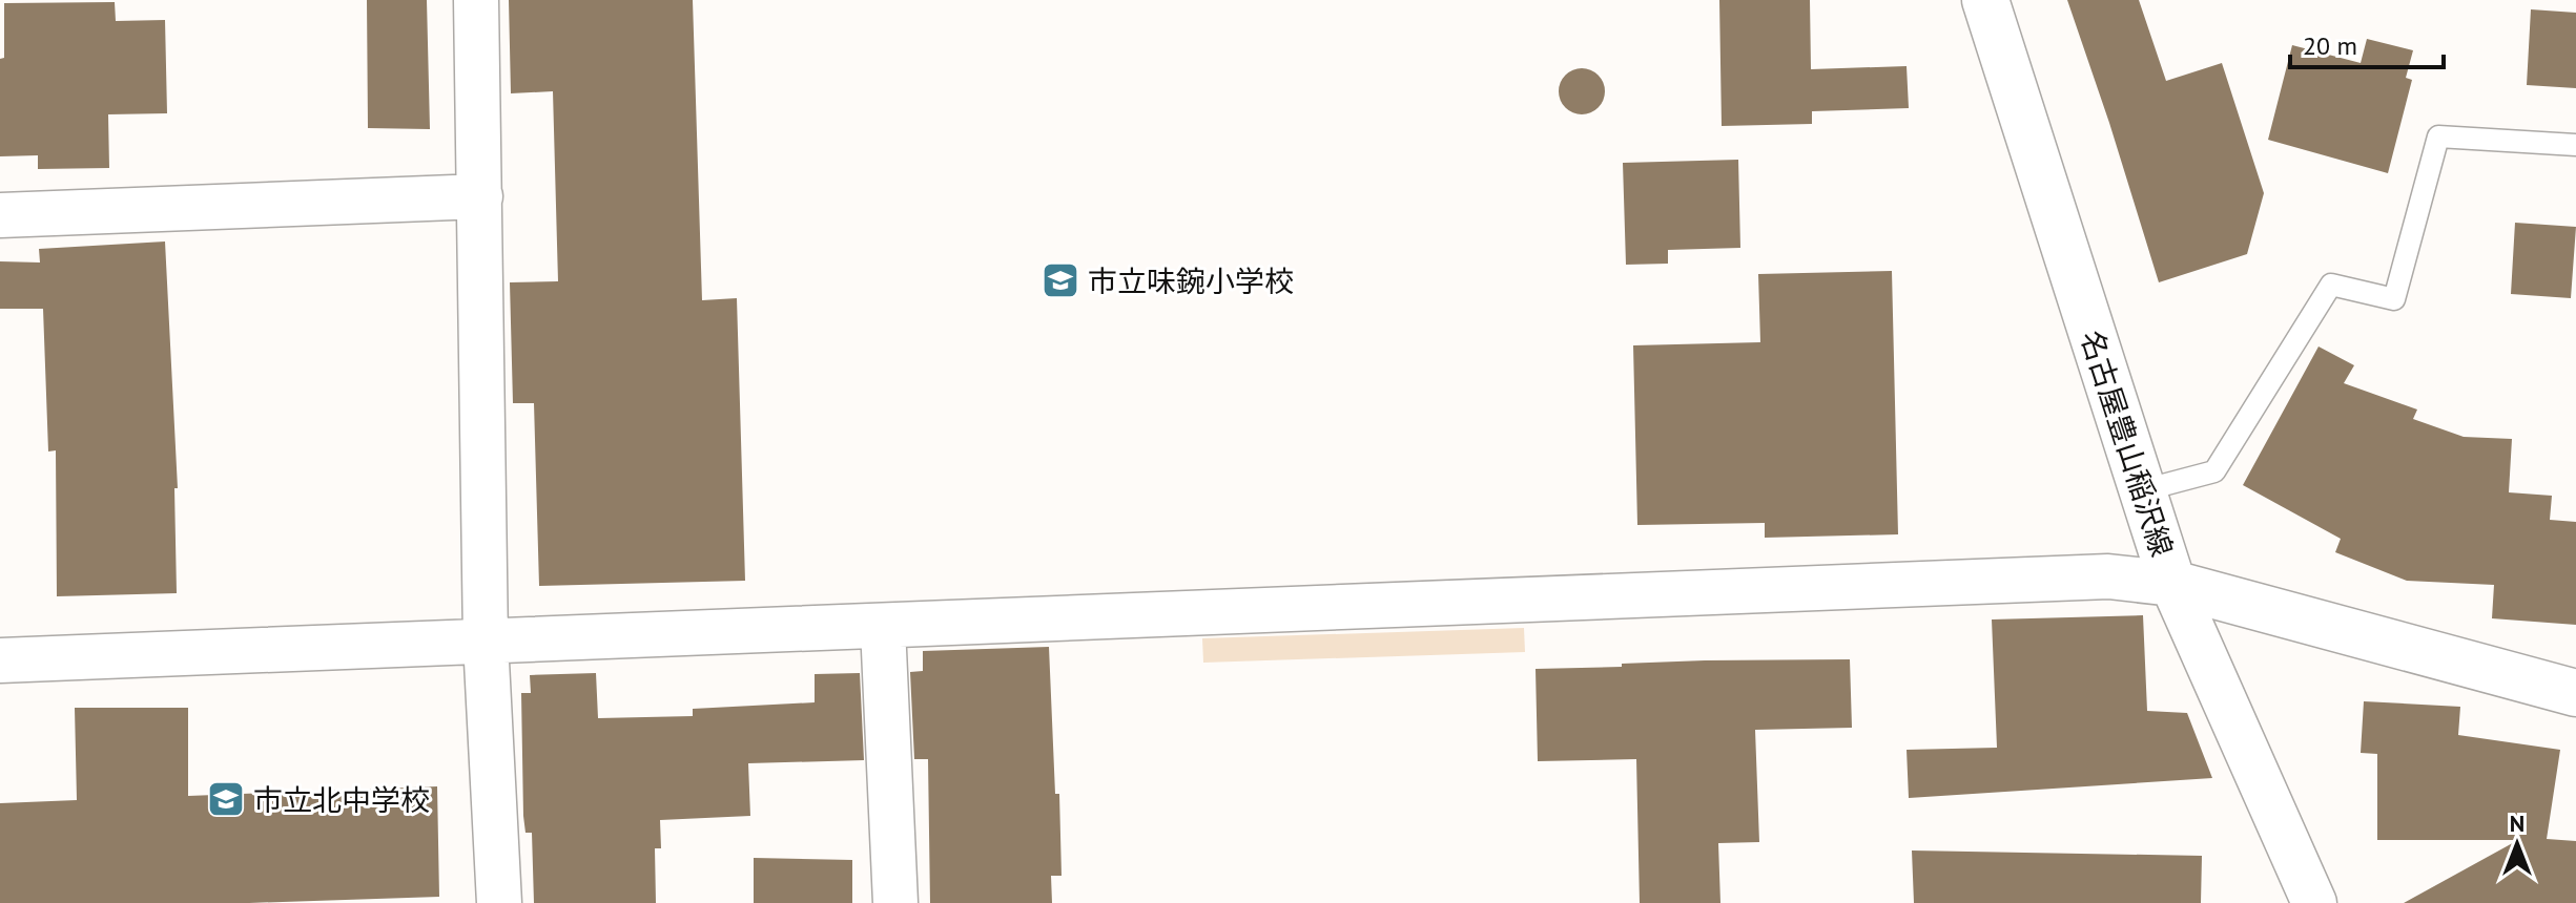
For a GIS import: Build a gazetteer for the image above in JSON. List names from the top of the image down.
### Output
{
  "streets": {
    "main road": ["名古屋豊山稲沢線"]
  },
  "places": {
    "school or university": ["市立味鋺小学校", "市立北中学校"]
  },
  "scale_bar": "20 m",
  "north": "top"
}
